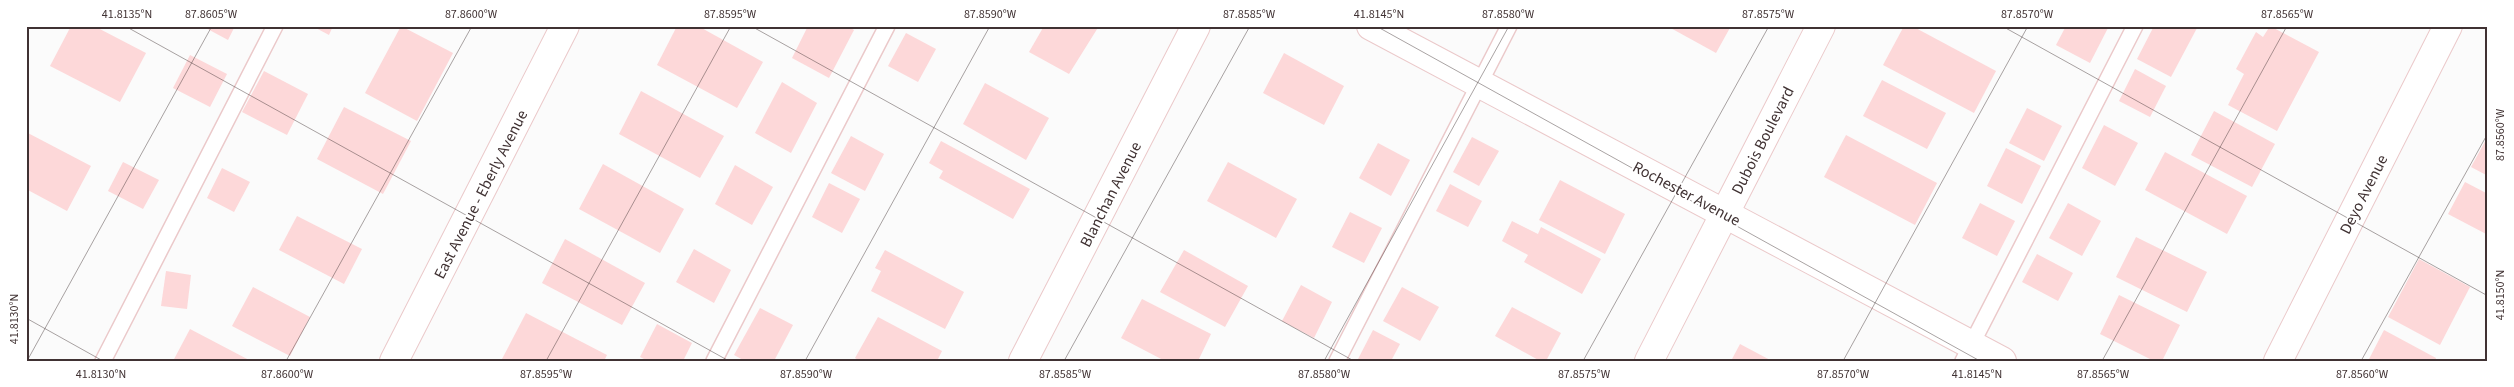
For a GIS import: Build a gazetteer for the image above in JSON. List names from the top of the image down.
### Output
{
  "streets": {
    "street": [
      "Dubois Boulevard",
      "Rochester Avenue",
      "East Avenue - Eberly Avenue",
      "Blanchan Avenue",
      "Deyo Avenue"
    ]
  },
  "crossings": [
    ["Dubois Boulevard", "Rochester Avenue"]
  ],
  "coordinates": [
    "41.8135°N",
    "87.8605°W",
    "87.8600°W",
    "87.8595°W",
    "87.8590°W",
    "87.8585°W",
    "41.8145°N",
    "87.8580°W",
    "87.8575°W",
    "87.8570°W",
    "87.8565°W",
    "87.8560°W",
    "41.8150°N",
    "41.8130°N"
  ]
}
